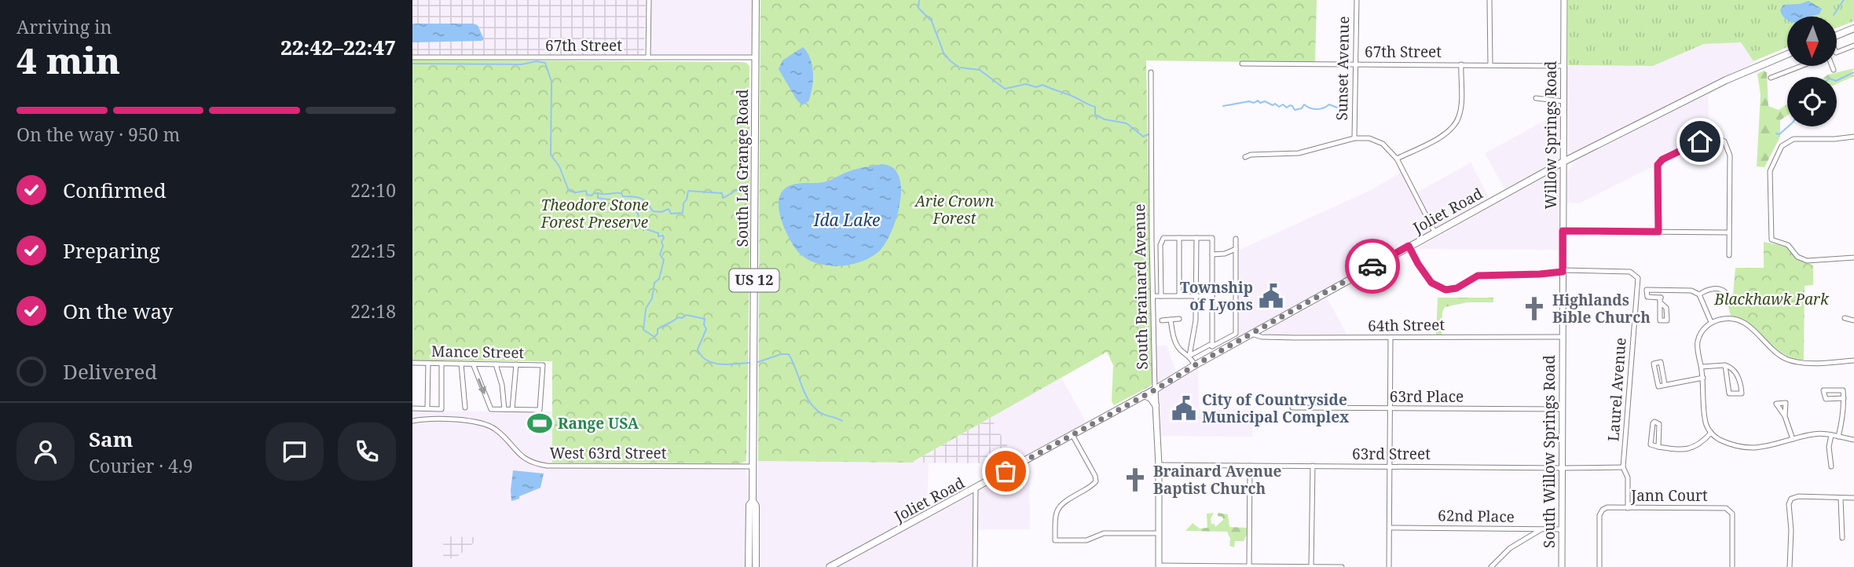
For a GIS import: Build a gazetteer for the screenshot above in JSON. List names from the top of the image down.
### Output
{
  "streets": {
    "main road": ["South La Grange Road", "Joliet Road", "US 12"],
    "street": [
      "67th Street",
      "Sunset Avenue",
      "Willow Springs Road",
      "South Brainard Avenue",
      "64th Street",
      "Mance Street",
      "Laurel Avenue",
      "63rd Place",
      "South Willow Springs Road",
      "West 63rd Street",
      "63rd Street",
      "Jann Court",
      "62nd Place"
    ]
  },
  "crossings": [
    ["67th Street", "Sunset Avenue"],
    ["67th Street", "Willow Springs Road"],
    ["67th Street", "South La Grange Road"],
    ["Willow Springs Road", "Joliet Road"],
    ["Willow Springs Road", "64th Street"],
    ["Willow Springs Road", "Laurel Avenue"],
    ["Willow Springs Road", "South Willow Springs Road"],
    ["South La Grange Road", "West 63rd Street"],
    ["Joliet Road", "South Brainard Avenue"],
    ["Joliet Road", "64th Street"],
    ["South Brainard Avenue", "63rd Street"],
    ["64th Street", "South Willow Springs Road"],
    ["Laurel Avenue", "63rd Street"],
    ["Laurel Avenue", "Jann Court"],
    ["63rd Place", "South Willow Springs Road"],
    ["South Willow Springs Road", "63rd Street"],
    ["South Willow Springs Road", "62nd Place"]
  ],
  "water": ["Ida Lake"],
  "parks": ["Arie Crown Forest", "Theodore Stone Forest Preserve", "Blackhawk Park"],
  "places": {
    "public building": ["Township of Lyons", "City of Countryside Municipal Complex"],
    "church": ["Highlands Bible Church", "Brainard Avenue Baptist Church"],
    "sports": ["Range USA"]
  },
  "north": "bottom",
  "page": {
    "heading": ["4 min", "Arriving in", "22:42–22:47"],
    "panel": ["Sam", "Courier · 4.9"],
    "bar": "On the way · 950 m",
    "list": [
      ["Confirmed", "22:10"],
      ["Preparing", "22:15"],
      ["On the way", "22:18"],
      "Delivered"
    ]
  }
}
